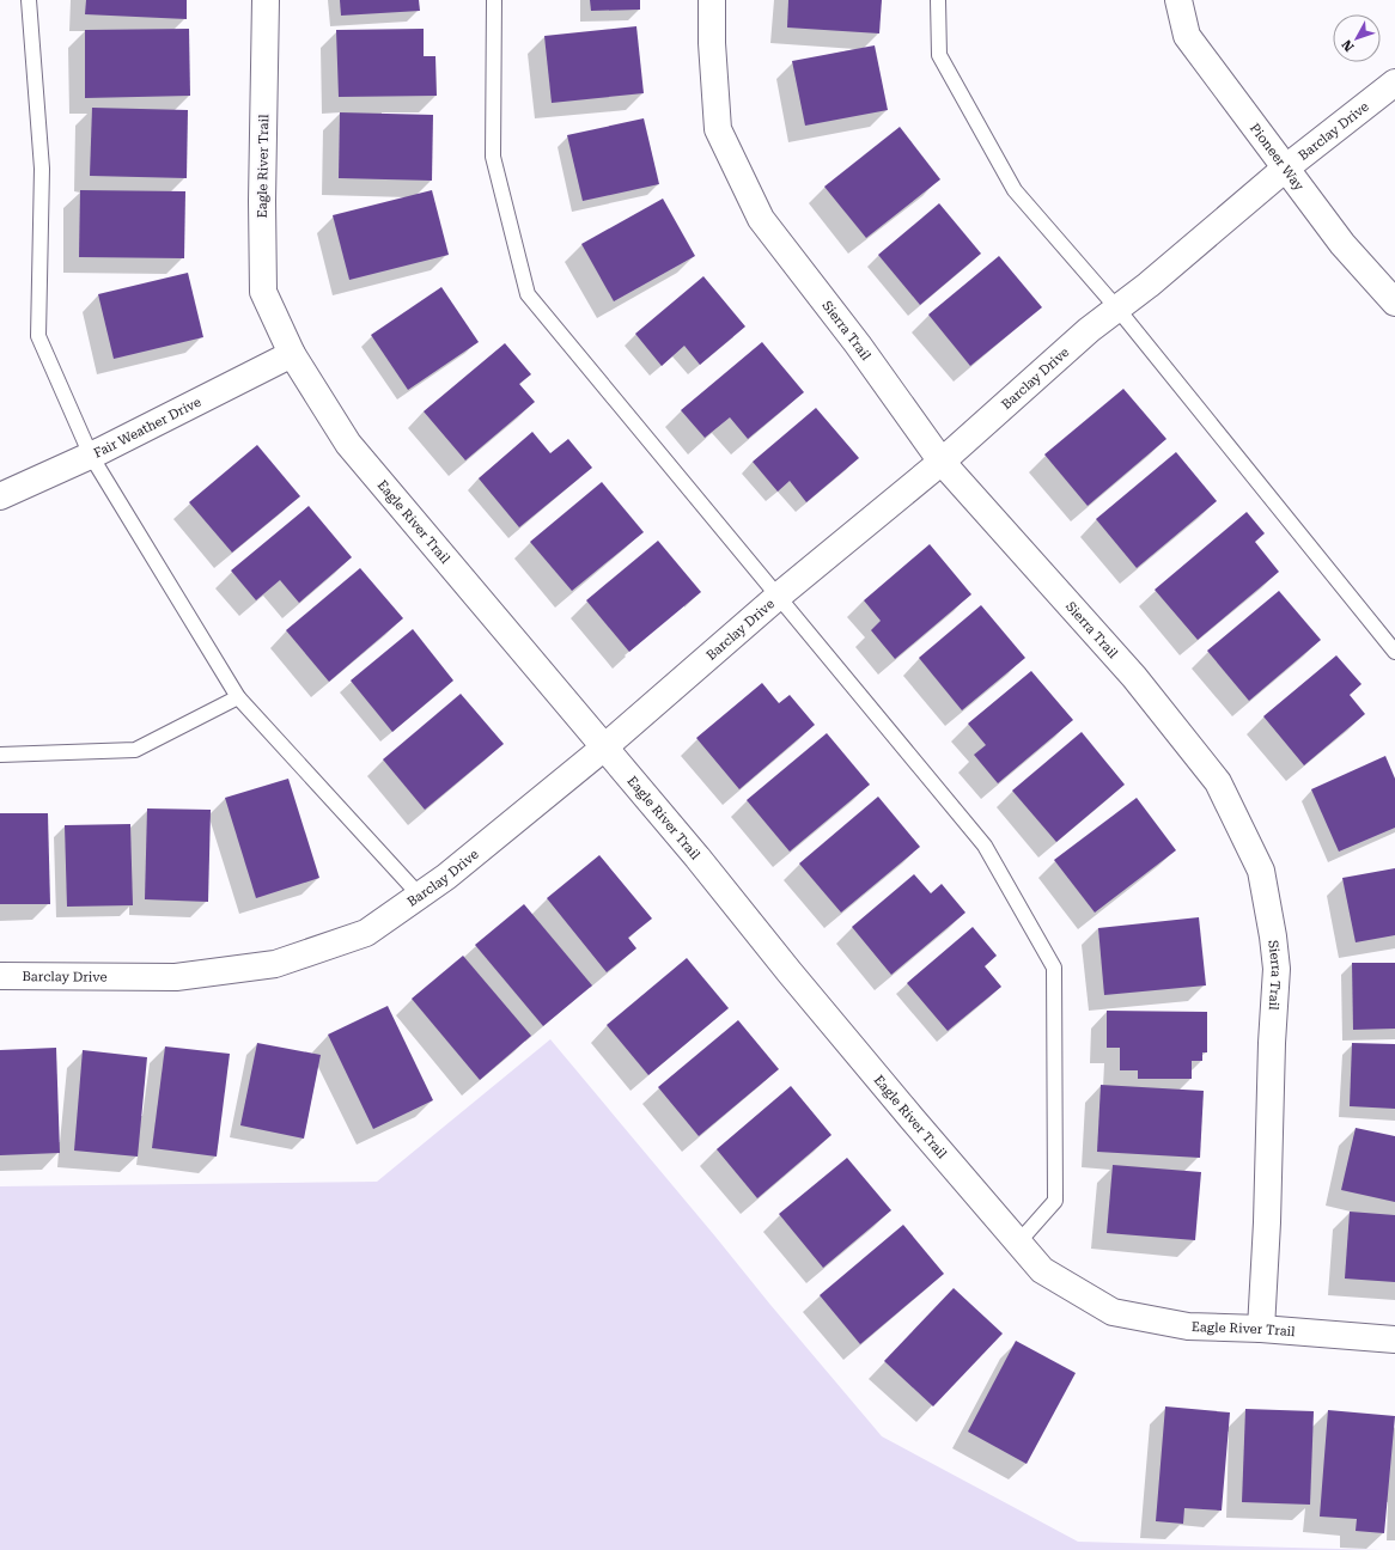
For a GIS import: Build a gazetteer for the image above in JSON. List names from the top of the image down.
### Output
{
  "streets": {
    "street": [
      "Barclay Drive",
      "Pioneer Way",
      "Eagle River Trail",
      "Sierra Trail",
      "Fair Weather Drive"
    ]
  },
  "crossings": [
    ["Barclay Drive", "Pioneer Way"],
    ["Barclay Drive", "Eagle River Trail"],
    ["Barclay Drive", "Sierra Trail"],
    ["Eagle River Trail", "Sierra Trail"],
    ["Eagle River Trail", "Fair Weather Drive"]
  ],
  "north": "bottom left"
}
